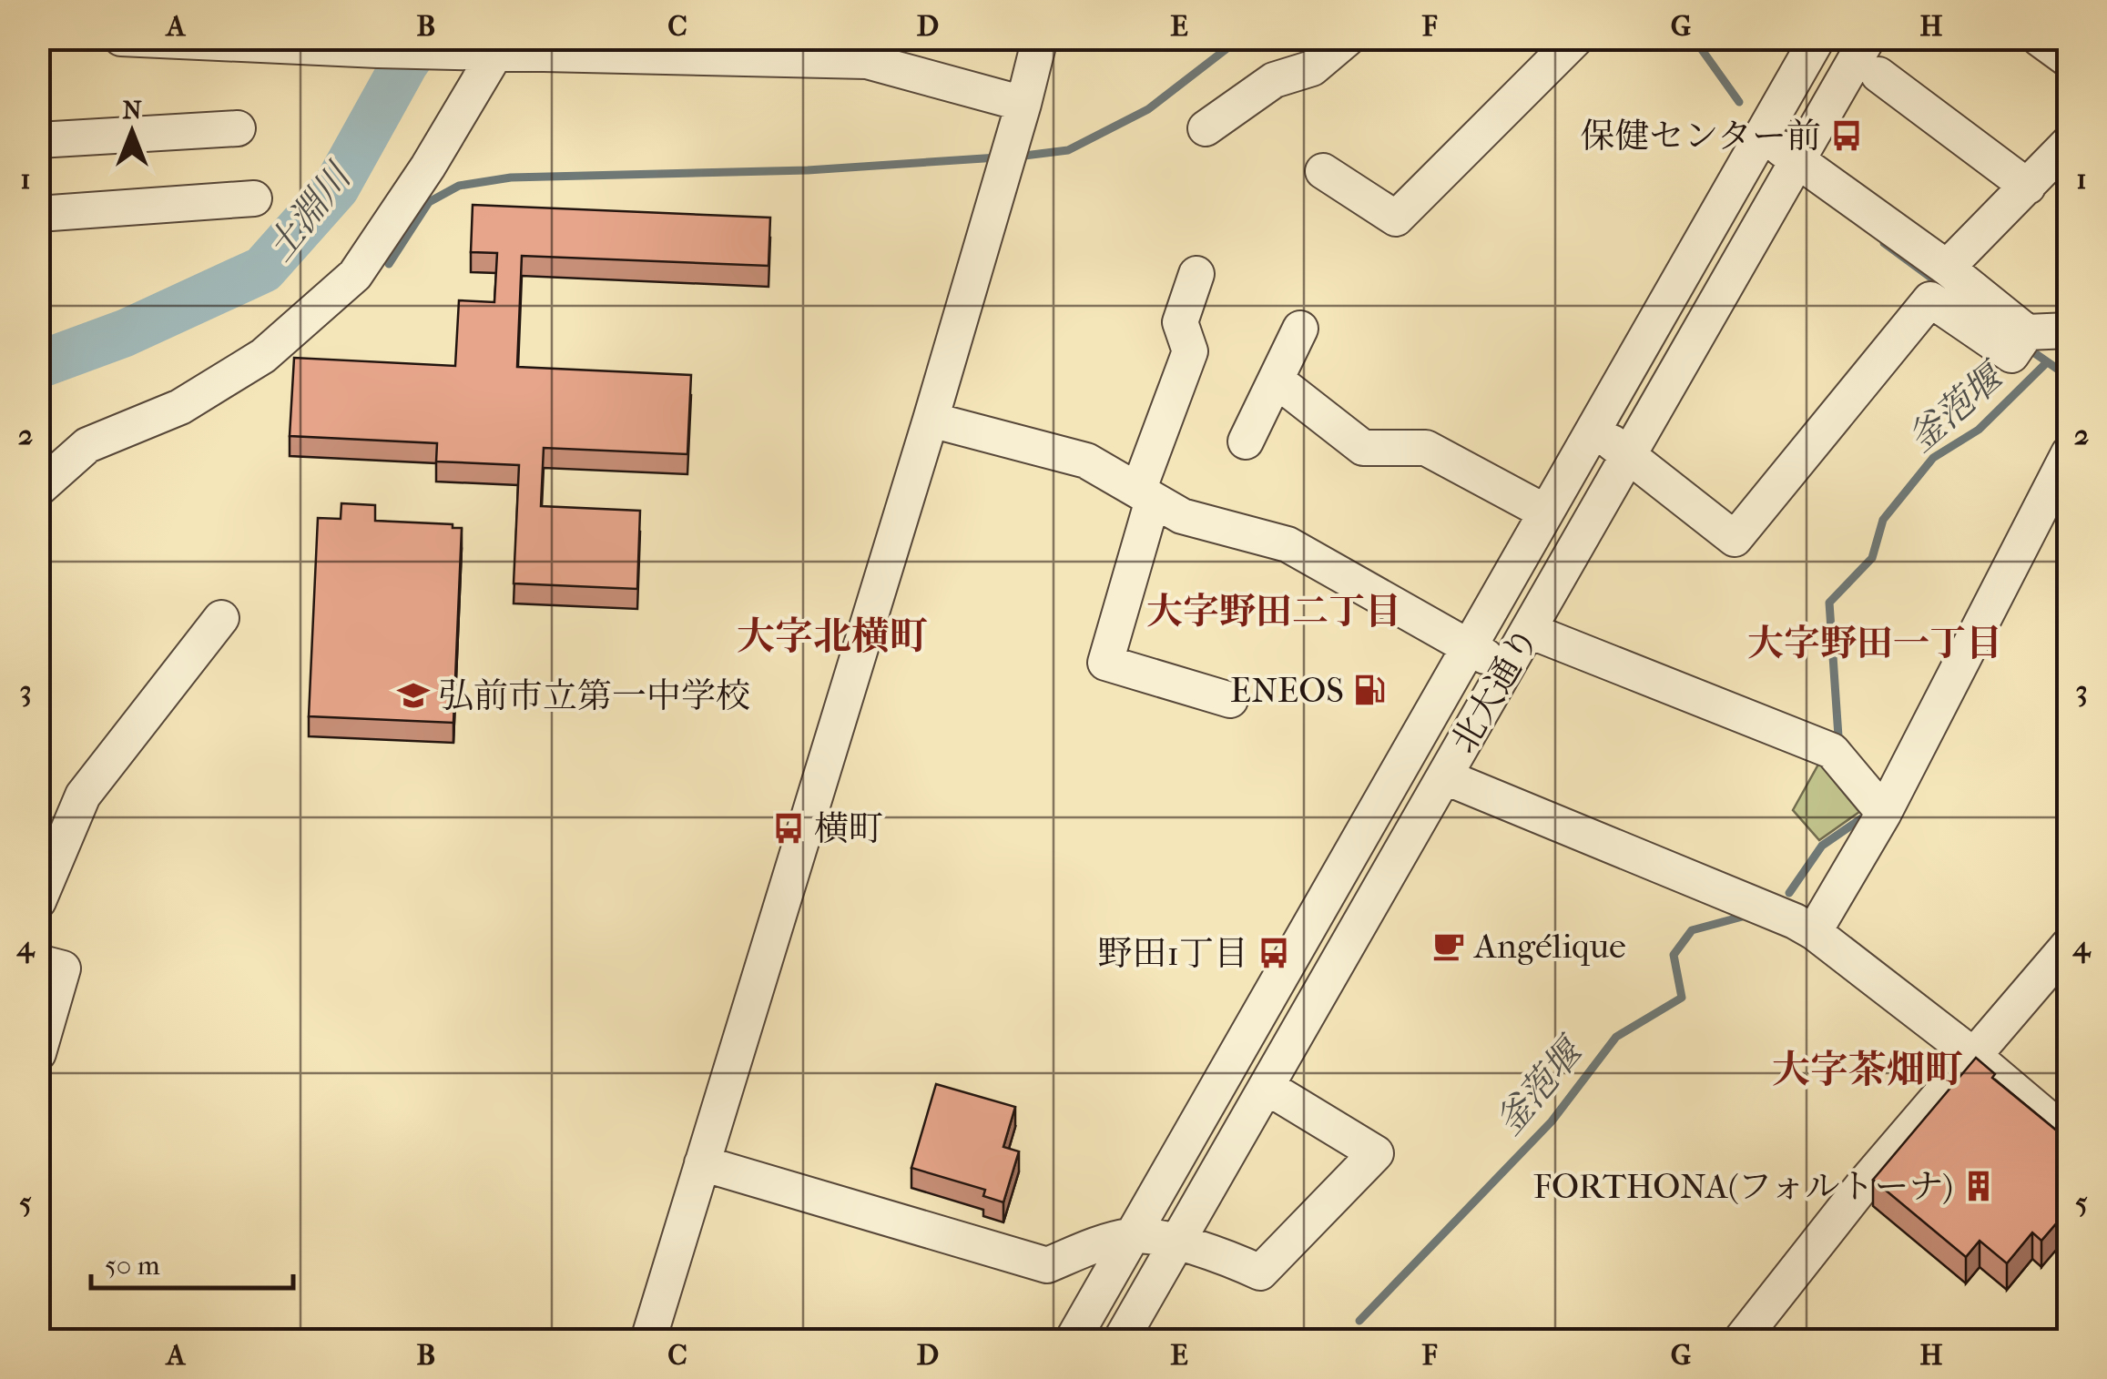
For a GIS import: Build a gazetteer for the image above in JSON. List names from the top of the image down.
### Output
{
  "streets": {
    "street": ["北大通り"]
  },
  "districts": [
    "大字野田二丁目",
    "大字北横町",
    "大字野田一丁目",
    "大字茶畑町"
  ],
  "water": ["土淵川", "釜萢堰"],
  "places": {
    "bus stop": ["保健センター前", "横町", "野田1丁目"],
    "fuel station": ["ENEOS"],
    "school or university": ["弘前市立第一中学校"],
    "cafe": ["Angélique"],
    "building": ["FORTHONA(フォルトーナ)"]
  },
  "scale_bar": "50 m",
  "north": "top",
  "grid": {
    "columns": [
      "A",
      "B",
      "C",
      "D",
      "E",
      "F",
      "G",
      "H"
    ],
    "rows": [
      "1",
      "2",
      "3",
      "4",
      "5"
    ]
  }
}
